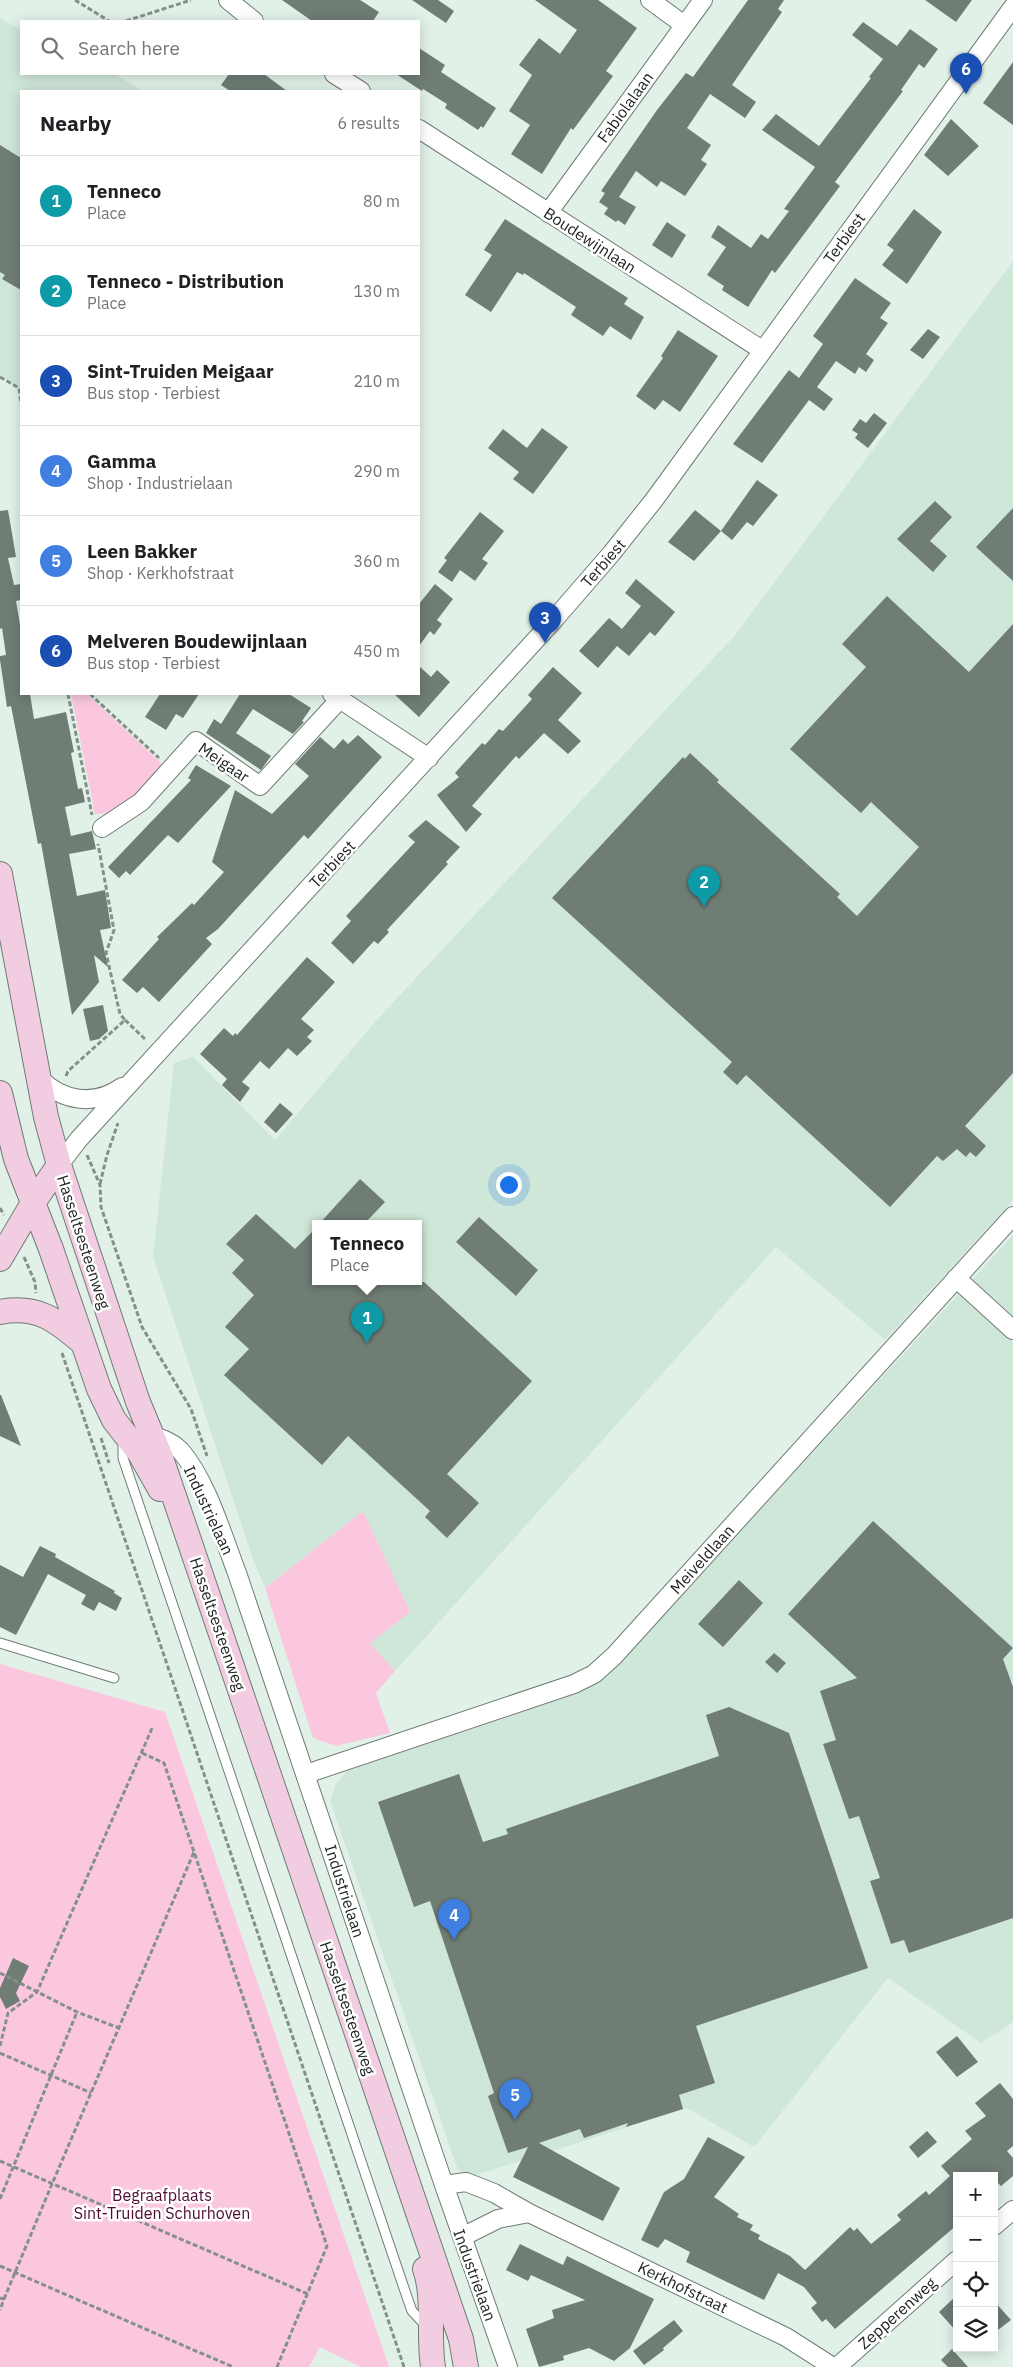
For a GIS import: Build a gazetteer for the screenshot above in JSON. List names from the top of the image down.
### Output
{
  "streets": {
    "main road": ["Hasseltsesteenweg"],
    "street": [
      "Fabiolalaan",
      "Terbiest",
      "Boudewijnlaan",
      "Meigaar",
      "Industrielaan",
      "Meiveldlaan",
      "Kerkhofstraat",
      "Zepperenweg"
    ]
  },
  "crossings": [
    ["Fabiolalaan", "Boudewijnlaan"],
    ["Terbiest", "Boudewijnlaan"],
    ["Terbiest", "Meigaar"],
    ["Terbiest", "Hasseltsesteenweg"],
    ["Hasseltsesteenweg", "Industrielaan"],
    ["Industrielaan", "Meiveldlaan"],
    ["Industrielaan", "Kerkhofstraat"],
    ["Kerkhofstraat", "Zepperenweg"]
  ],
  "parks": ["Begraafplaats Sint-Truiden Schurhoven"],
  "page": {
    "search": "Search here",
    "pins": [
      "6",
      "3",
      "2",
      "1",
      "4",
      "5"
    ],
    "heading": ["Nearby", "6 results"],
    "list": [
      {
        "mark": "1",
        "name": "Tenneco",
        "note": "Place",
        "value": "80 m"
      },
      {
        "mark": "2",
        "name": "Tenneco - Distribution",
        "note": "Place",
        "value": "130 m"
      },
      {
        "mark": "3",
        "name": "Sint-Truiden Meigaar",
        "note": "Bus stop · Terbiest",
        "value": "210 m"
      },
      {
        "mark": "4",
        "name": "Gamma",
        "note": "Shop · Industrielaan",
        "value": "290 m"
      },
      {
        "mark": "5",
        "name": "Leen Bakker",
        "note": "Shop · Kerkhofstraat",
        "value": "360 m"
      },
      {
        "mark": "6",
        "name": "Melveren Boudewijnlaan",
        "note": "Bus stop · Terbiest",
        "value": "450 m"
      }
    ],
    "popup": ["Tenneco", "Place"],
    "map_buttons": ["+", "−"]
  }
}
